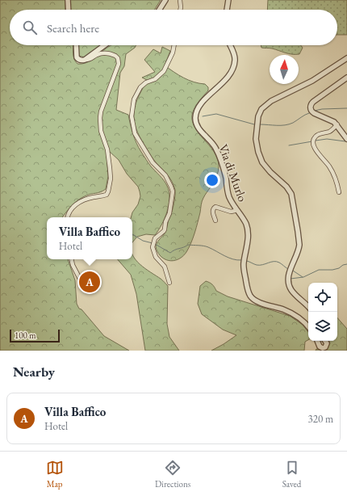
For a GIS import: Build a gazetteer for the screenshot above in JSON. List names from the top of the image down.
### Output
{
  "streets": {
    "street": ["Via di Murlo"]
  },
  "scale_bar": "100 m",
  "north": "top",
  "page": {
    "search": "Search here",
    "popup": ["Villa Baffico", "Hotel"],
    "pins": "A",
    "scale": "100 m",
    "heading": "Nearby",
    "list": [
      {
        "mark": "A",
        "name": "Villa Baffico",
        "note": "Hotel",
        "value": "320 m"
      }
    ],
    "nav": ["Map", "Directions", "Saved"]
  }
}
